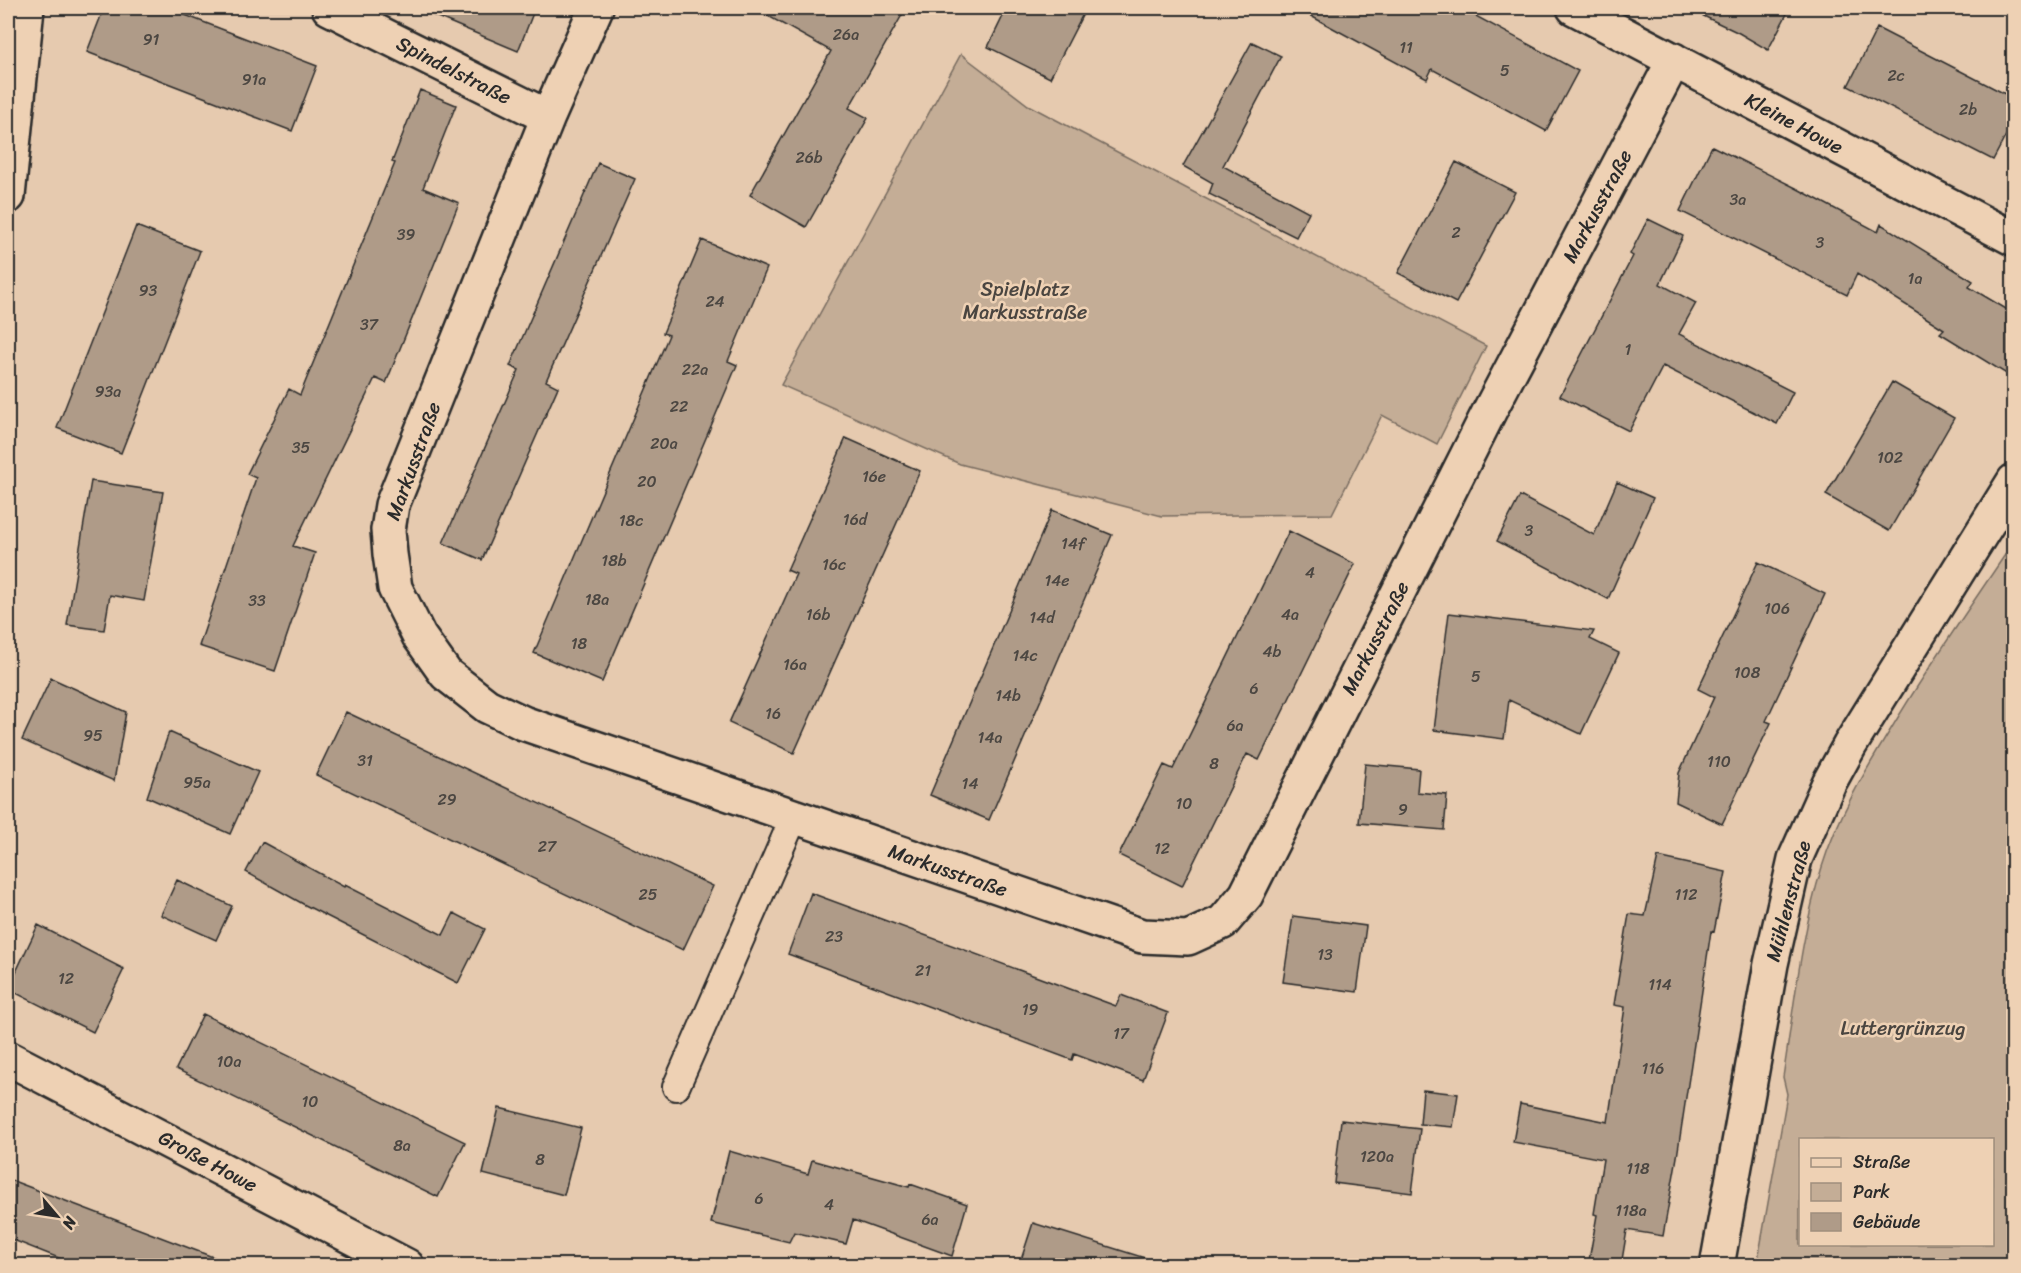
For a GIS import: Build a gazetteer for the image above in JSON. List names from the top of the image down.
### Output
{
  "streets": {
    "street": [
      "Spindelstraße",
      "Kleine Howe",
      "Markusstraße",
      "Mühlenstraße",
      "Große Howe"
    ]
  },
  "crossings": [
    ["Spindelstraße", "Markusstraße"],
    ["Kleine Howe", "Markusstraße"]
  ],
  "parks": ["Spielplatz Markusstraße", "Luttergrünzug"],
  "house_numbers": [
    "26a",
    "91",
    "11",
    "5",
    "2c",
    "91a",
    "2b",
    "26b",
    "3a",
    "2",
    "39",
    "3",
    "1a",
    "93",
    "24",
    "37",
    "1",
    "22a",
    "93a",
    "22",
    "20a",
    "35",
    "102",
    "16e",
    "20",
    "16d",
    "18c",
    "3",
    "14f",
    "18b",
    "16c",
    "4",
    "14e",
    "18a",
    "33",
    "106",
    "16b",
    "4a",
    "14d",
    "18",
    "4b",
    "14c",
    "16a",
    "108",
    "5",
    "6",
    "14b",
    "16",
    "6a",
    "95",
    "14a",
    "31",
    "110",
    "8",
    "95a",
    "14",
    "29",
    "10",
    "9",
    "27",
    "12",
    "25",
    "112",
    "23",
    "13",
    "21",
    "12",
    "114",
    "19",
    "17",
    "10a",
    "116",
    "10",
    "8a",
    "120a",
    "8",
    "118",
    "6",
    "4",
    "118a",
    "6a"
  ],
  "legend": ["Straße", "Park", "Gebäude"],
  "north": "bottom right"
}
